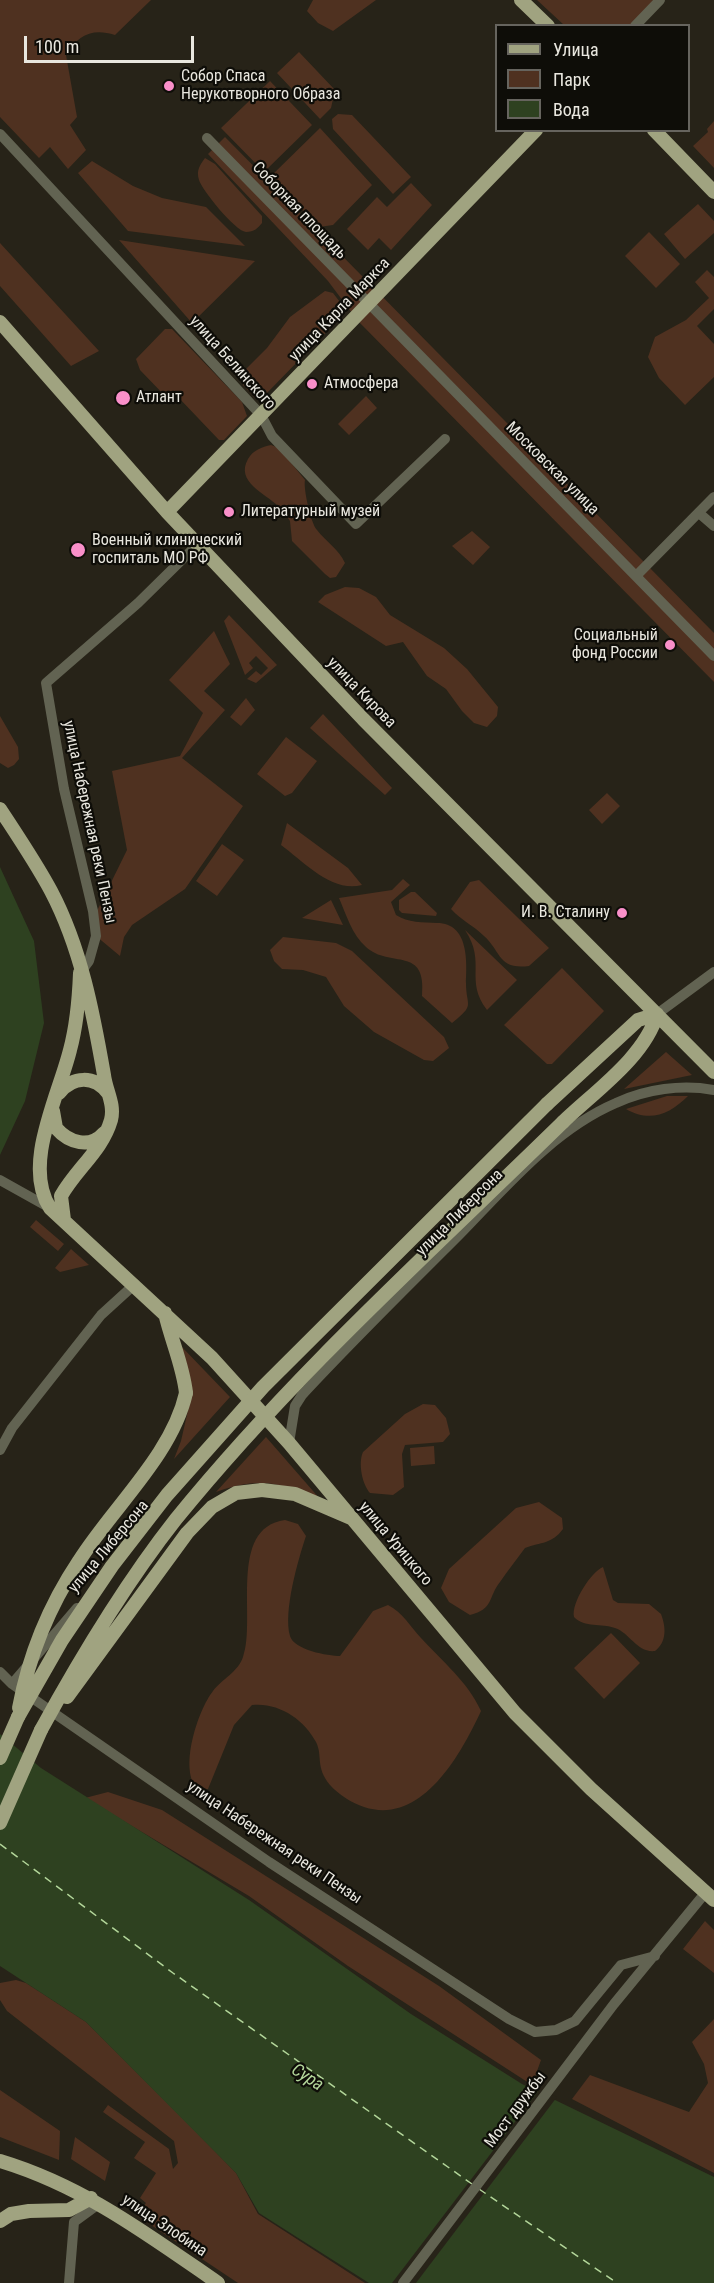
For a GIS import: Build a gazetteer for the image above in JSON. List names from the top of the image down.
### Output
{
  "streets": {
    "main road": [
      "улица Карла Маркса",
      "улица Кирова",
      "улица Набережная реки Пензы",
      "улица Урицкого",
      "улица Злобина"
    ],
    "street": [
      "Соборная площадь",
      "улица Белинского",
      "Московская улица",
      "улица Либерсона",
      "Мост дружбы"
    ]
  },
  "crossings": [
    ["Соборная площадь", "улица Карла Маркса"],
    ["Соборная площадь", "Московская улица"],
    ["улица Карла Маркса", "улица Белинского"],
    ["улица Карла Маркса", "Московская улица"],
    ["улица Карла Маркса", "улица Кирова"],
    ["улица Кирова", "улица Набережная реки Пензы"],
    ["улица Набережная реки Пензы", "улица Либерсона"],
    ["улица Набережная реки Пензы", "улица Урицкого"],
    ["улица Набережная реки Пензы", "Мост дружбы"],
    ["улица Либерсона", "улица Урицкого"],
    ["улица Урицкого", "Мост дружбы"]
  ],
  "water": ["Сура"],
  "places": [
    "Собор Спаса Нерукотворного Образа",
    "Атмосфера",
    "Атлант",
    "Литературный музей",
    "Военный клинический госпиталь МО РФ",
    "Социальный фонд России",
    "И. В. Сталину"
  ],
  "legend": ["Улица", "Парк", "Вода"],
  "scale_bar": "100 m"
}
